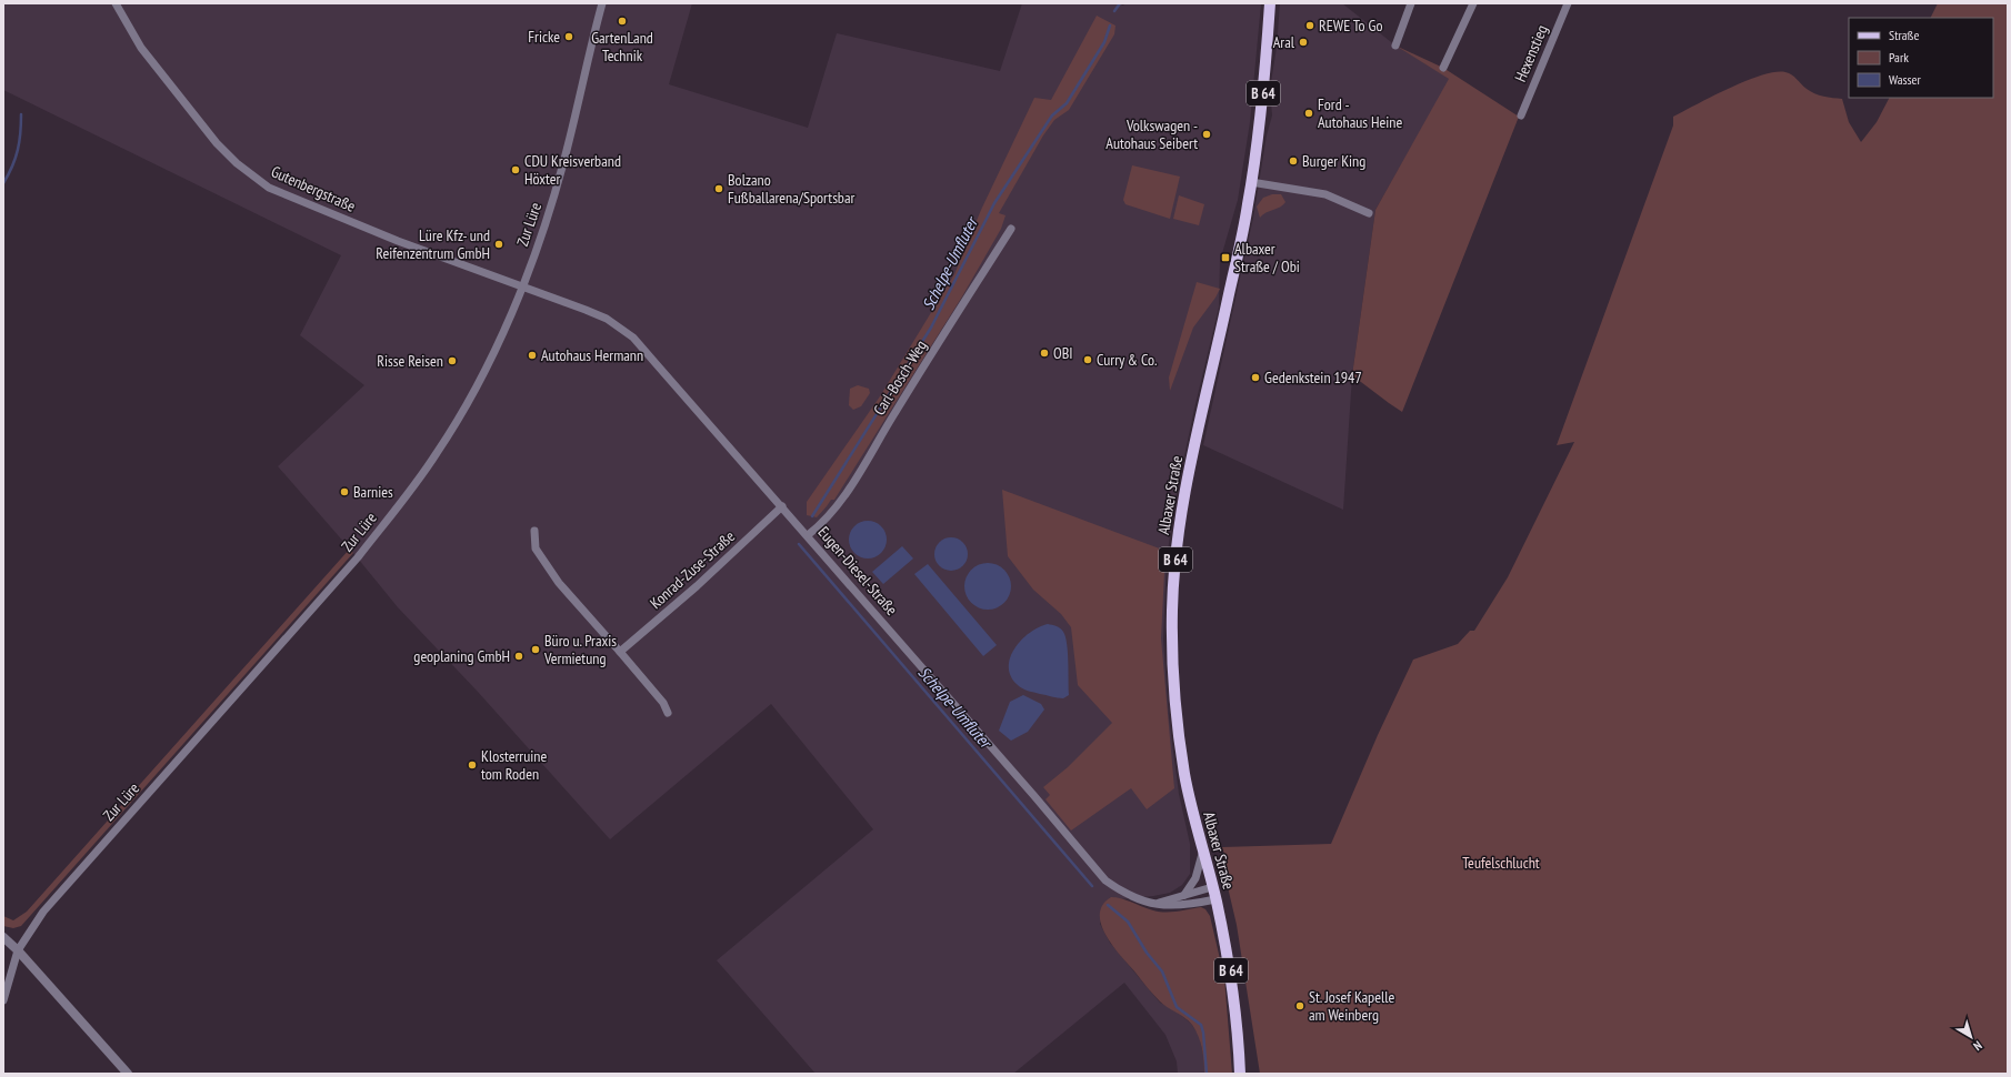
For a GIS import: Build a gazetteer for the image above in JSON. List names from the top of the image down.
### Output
{
  "streets": {
    "main road": ["B 64", "Albaxer Straße"],
    "street": [
      "Hexenstieg",
      "Gutenbergstraße",
      "Zur Lüre",
      "Carl-Bosch-Weg",
      "Konrad-Zuse-Straße",
      "Eugen-Diesel-Straße"
    ]
  },
  "crossings": [
    ["Gutenbergstraße", "Zur Lüre"],
    ["Gutenbergstraße", "Eugen-Diesel-Straße"],
    ["Zur Lüre", "Eugen-Diesel-Straße"],
    ["Carl-Bosch-Weg", "Eugen-Diesel-Straße"],
    ["Albaxer Straße", "Eugen-Diesel-Straße"],
    ["Konrad-Zuse-Straße", "Eugen-Diesel-Straße"]
  ],
  "water": ["Schelpe-Umfluter"],
  "parks": ["Teufelschlucht"],
  "places": {
    "other": [
      "GartenLand Technik",
      "REWE To Go",
      "Fricke",
      "Aral",
      "Ford - Autohaus Heine",
      "Volkswagen - Autohaus Seibert",
      "Burger King",
      "CDU Kreisverband Höxter",
      "Bolzano Fußballarena/Sportsbar",
      "Lüre Kfz- und Reifenzentrum GmbH",
      "OBI",
      "Autohaus Hermann",
      "Curry & Co.",
      "Risse Reisen",
      "Gedenkstein 1947",
      "Barnies",
      "Büro u. Praxis Vermietung",
      "geoplaning GmbH",
      "Klosterruine tom Roden",
      "St. Josef Kapelle am Weinberg"
    ],
    "transit": ["Albaxer Straße / Obi"]
  },
  "legend": ["Straße", "Park", "Wasser"],
  "north": "bottom right"
}
